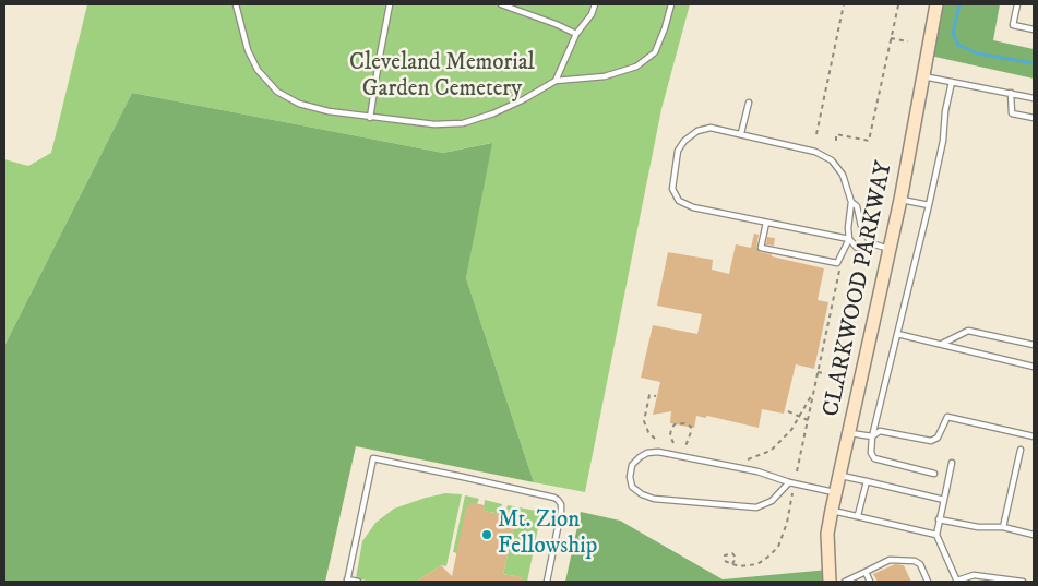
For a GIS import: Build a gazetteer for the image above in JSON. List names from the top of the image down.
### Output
{
  "streets": {
    "street": ["CLARKWOOD PARKWAY"]
  },
  "parks": ["Cleveland Memorial Garden Cemetery"],
  "places": ["Mt. Zion Fellowship"]
}
